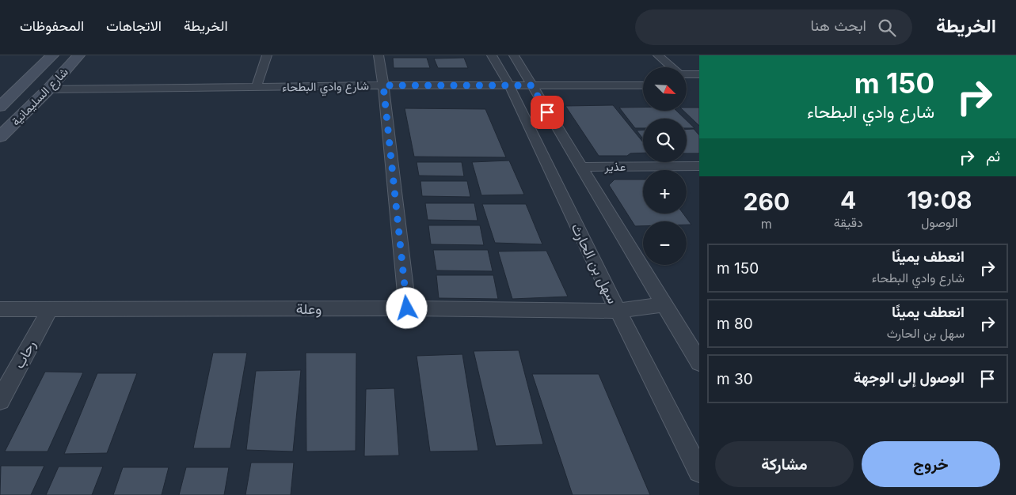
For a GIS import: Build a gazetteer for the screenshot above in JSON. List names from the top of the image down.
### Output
{
  "streets": {
    "street": [
      "شارع وادي البطحاء",
      "شارع السليمانية",
      "عذير",
      "سهل بن الحارث",
      "وعلة",
      "رحاب"
    ]
  },
  "crossings": [
    ["شارع وادي البطحاء", "شارع السليمانية"],
    ["شارع وادي البطحاء", "سهل بن الحارث"],
    ["سهل بن الحارث", "وعلة"],
    ["وعلة", "رحاب"]
  ],
  "north": "bottom right",
  "page": {
    "header": "الخريطة",
    "search": "ابحث هنا",
    "nav": ["الخريطة", "الاتجاهات", "المحفوظات"],
    "turn": ["150 m", "شارع وادي البطحاء"],
    "map_buttons": ["+", "−"],
    "then": "ثم",
    "eta": [
      "19:08",
      "الوصول",
      "4",
      "دقيقة",
      "260",
      "m"
    ],
    "list": [
      {
        "name": "انعطف يمينًا",
        "note": "شارع وادي البطحاء",
        "value": "150 m"
      },
      {
        "name": "انعطف يمينًا",
        "note": "سهل بن الحارث",
        "value": "80 m"
      },
      {
        "name": "الوصول إلى الوجهة",
        "value": "30 m"
      }
    ],
    "buttons": ["خروج", "مشاركة"]
  }
}
